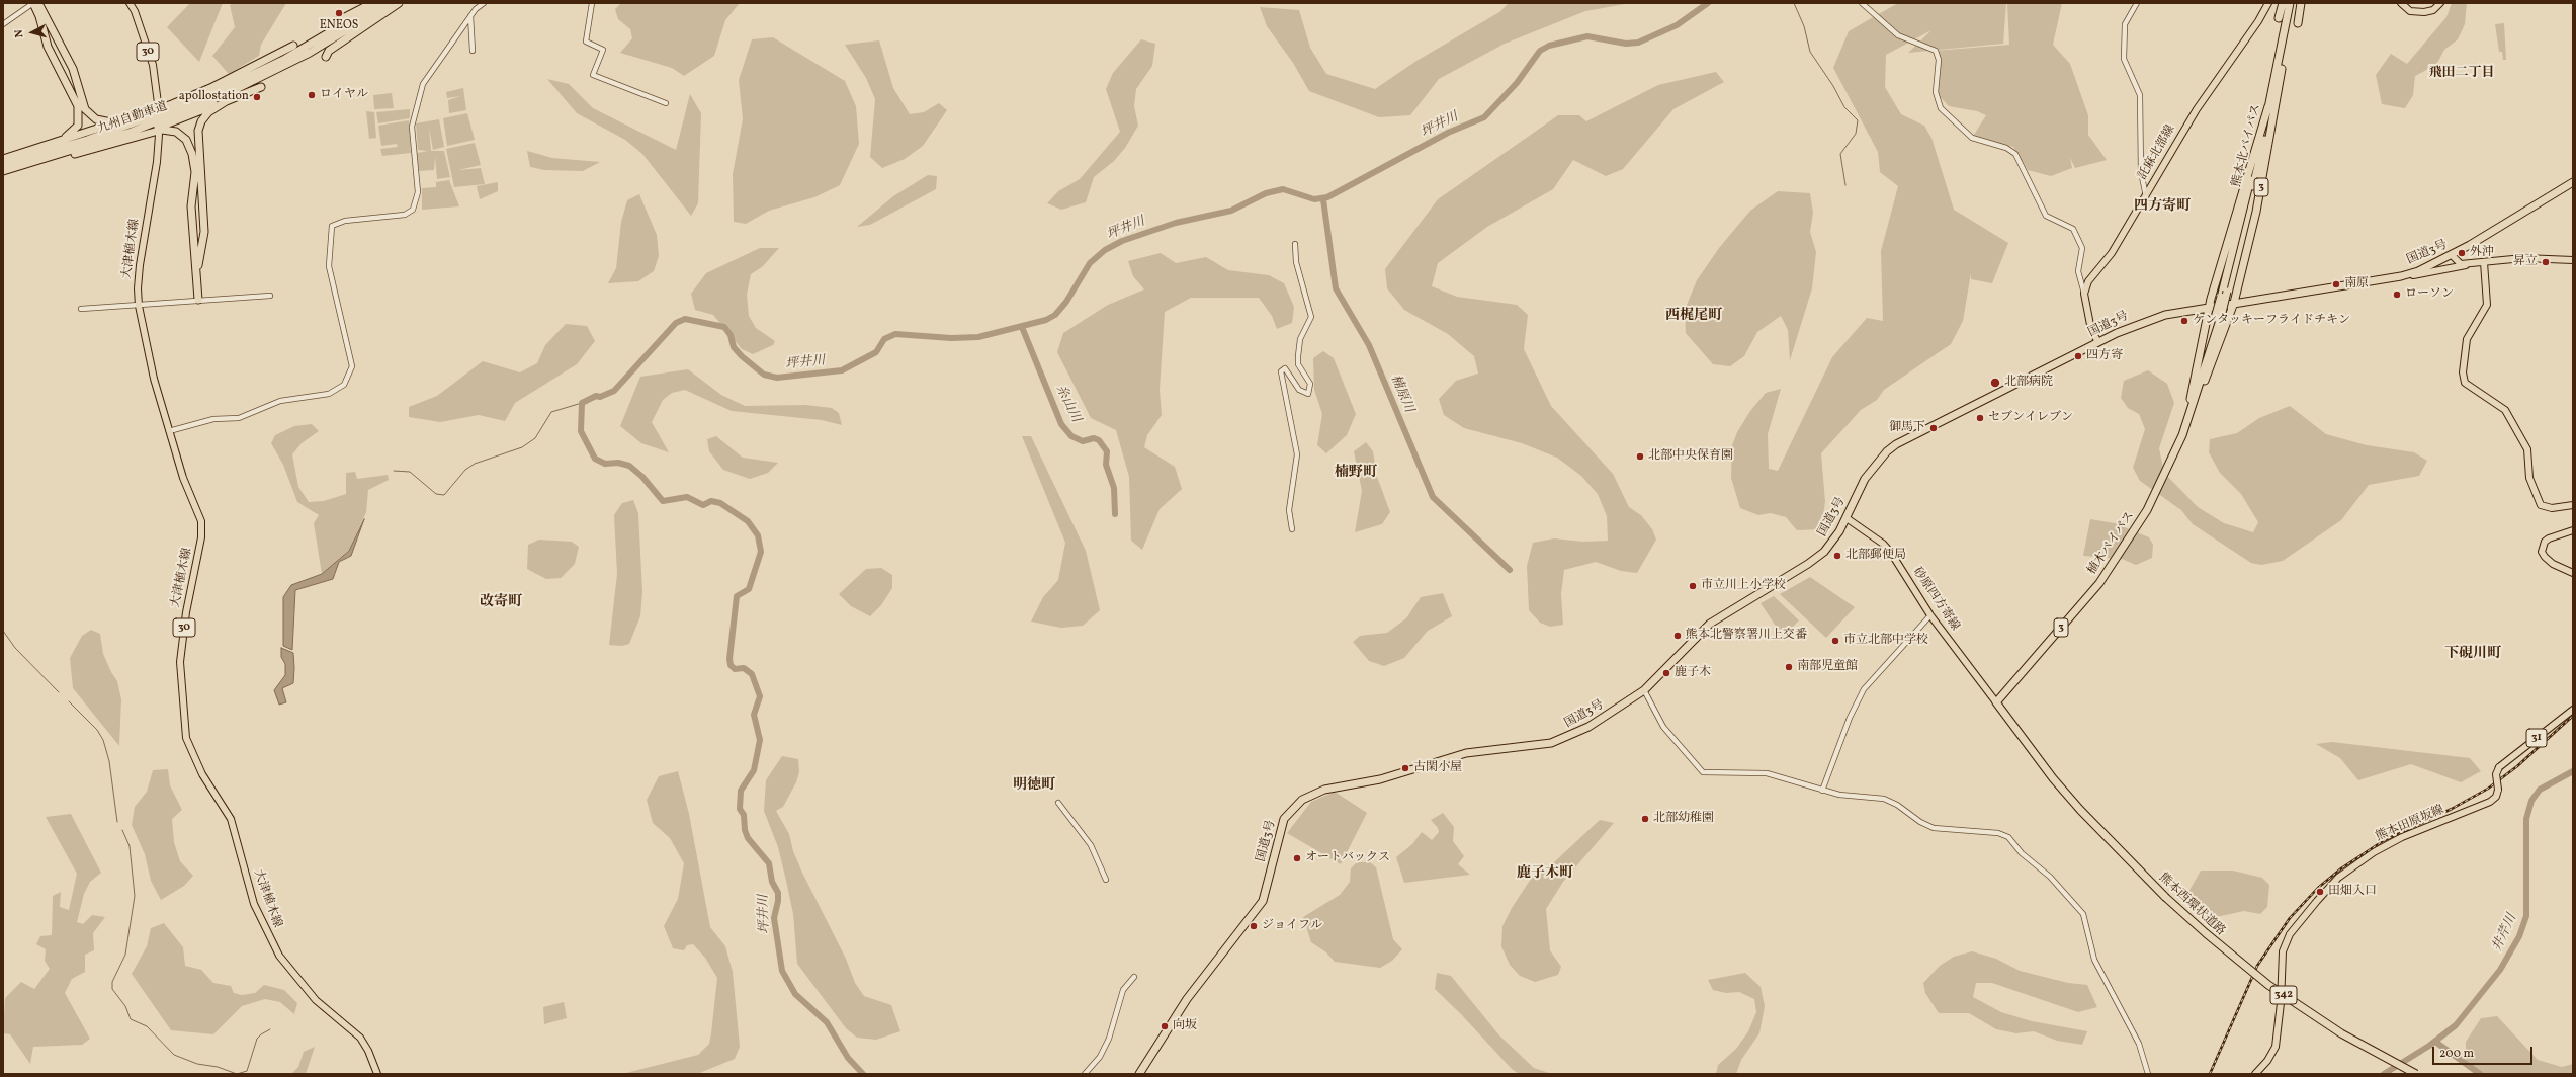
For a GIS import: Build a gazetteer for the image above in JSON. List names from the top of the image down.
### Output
{
  "streets": {
    "highway": [
      "九州自動車道",
      "熊本北バイパス",
      "3",
      "国道3号",
      "植木バイパス",
      "熊本西環状道路",
      "342"
    ],
    "main road": [
      "30",
      "託麻北部線",
      "大津植木線",
      "砂原四方寄線",
      "31",
      "熊本田原坂線"
    ]
  },
  "crossings": [
    ["熊本北バイパス", "3"],
    ["熊本北バイパス", "植木バイパス"],
    ["3", "国道3号"],
    ["国道3号", "砂原四方寄線"],
    ["植木バイパス", "砂原四方寄線"],
    ["植木バイパス", "熊本西環状道路"],
    ["砂原四方寄線", "熊本西環状道路"]
  ],
  "districts": [
    "飛田二丁目",
    "四方寄町",
    "西梶尾町",
    "楠野町",
    "改寄町",
    "下硯川町",
    "明徳町",
    "鹿子木町"
  ],
  "water": [
    "坪井川",
    "楠原川",
    "糸山川",
    "井芹川"
  ],
  "places": [
    "ENEOS",
    "ロイヤル",
    "apollostation",
    "外沖",
    "昇立",
    "南原",
    "ローソン",
    "ケンタッキーフライドチキン",
    "四方寄",
    "北部病院",
    "セブンイレブン",
    "御馬下",
    "北部中央保育園",
    "北部郵便局",
    "市立川上小学校",
    "熊本北警察署川上交番",
    "市立北部中学校",
    "南部児童館",
    "鹿子木",
    "古閑小屋",
    "北部幼稚園",
    "オートバックス",
    "田畑入口",
    "ジョイフル",
    "向坂"
  ],
  "scale_bar": "200 m",
  "north": "left"
}
